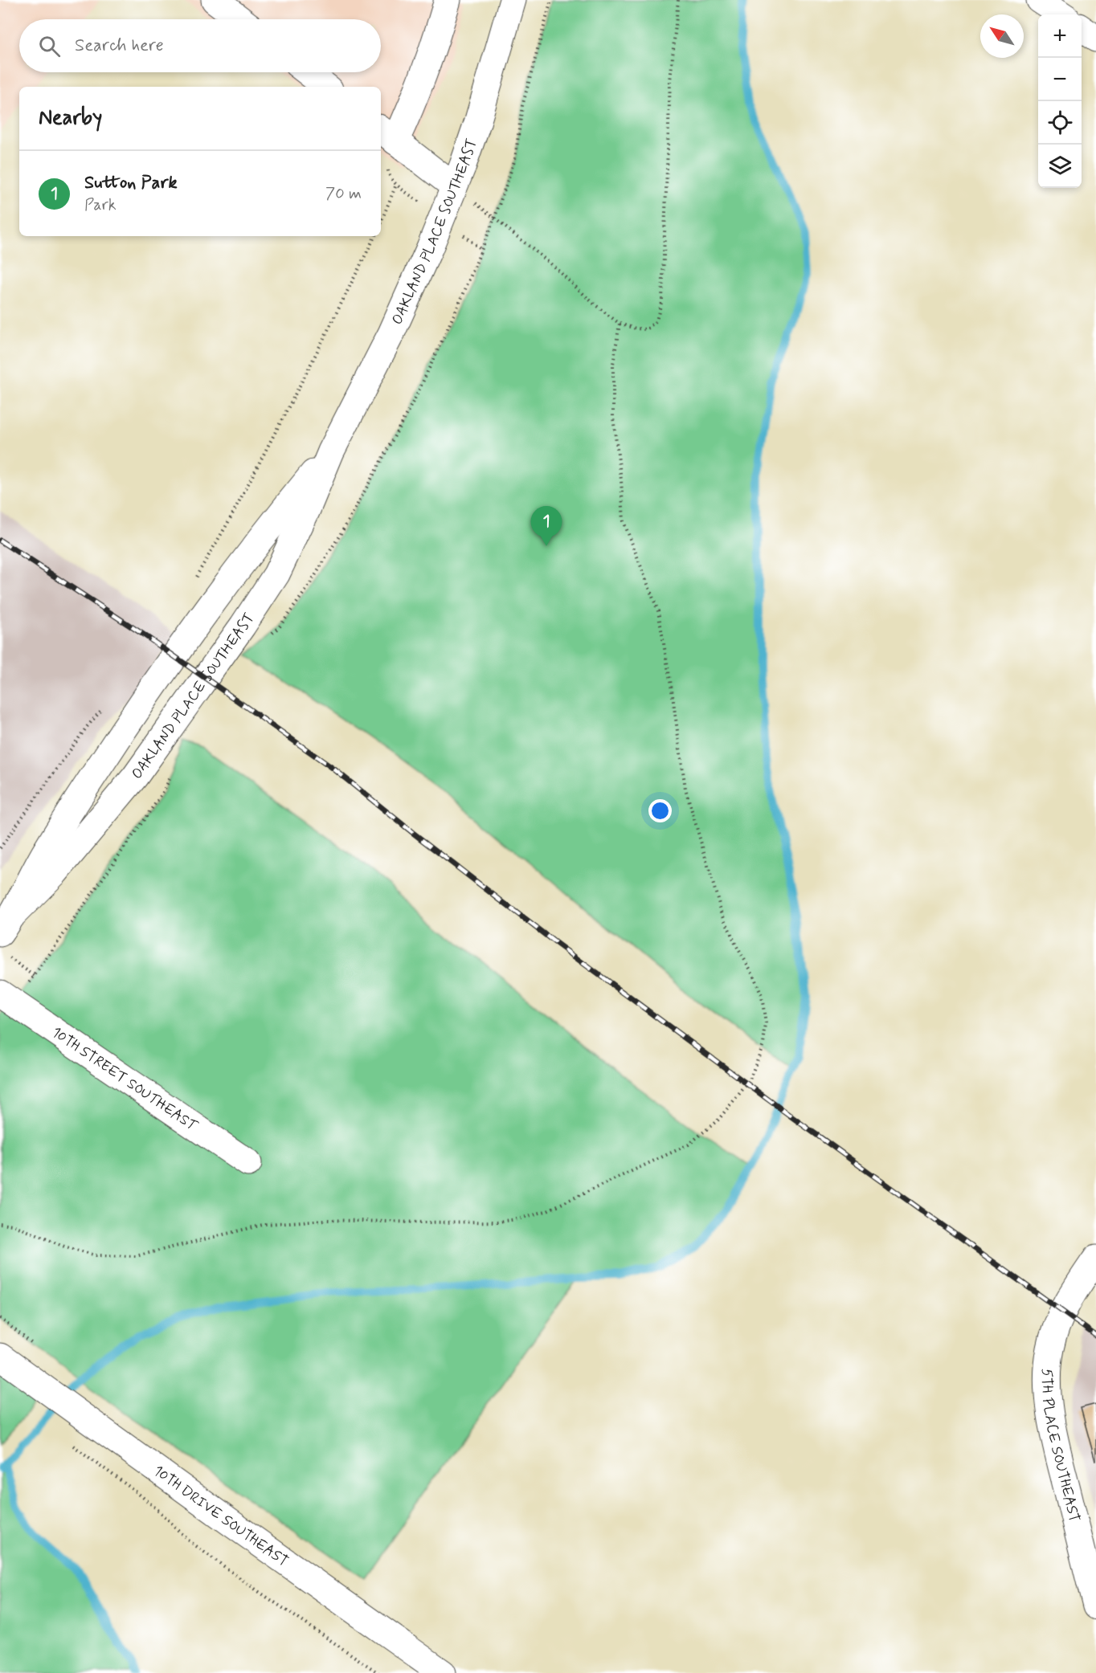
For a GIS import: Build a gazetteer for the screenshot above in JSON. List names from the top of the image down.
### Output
{
  "streets": {
    "main road": [
      "OAKLAND PLACE SOUTHEAST",
      "10TH STREET SOUTHEAST",
      "5TH PLACE SOUTHEAST",
      "10TH DRIVE SOUTHEAST"
    ]
  },
  "north": "top left",
  "page": {
    "map_buttons": ["+", "−"],
    "search": "Search here",
    "heading": "Nearby",
    "list": [
      {
        "mark": "1",
        "name": "Sutton Park",
        "note": "Park",
        "value": "70 m"
      }
    ],
    "pins": "1"
  }
}
